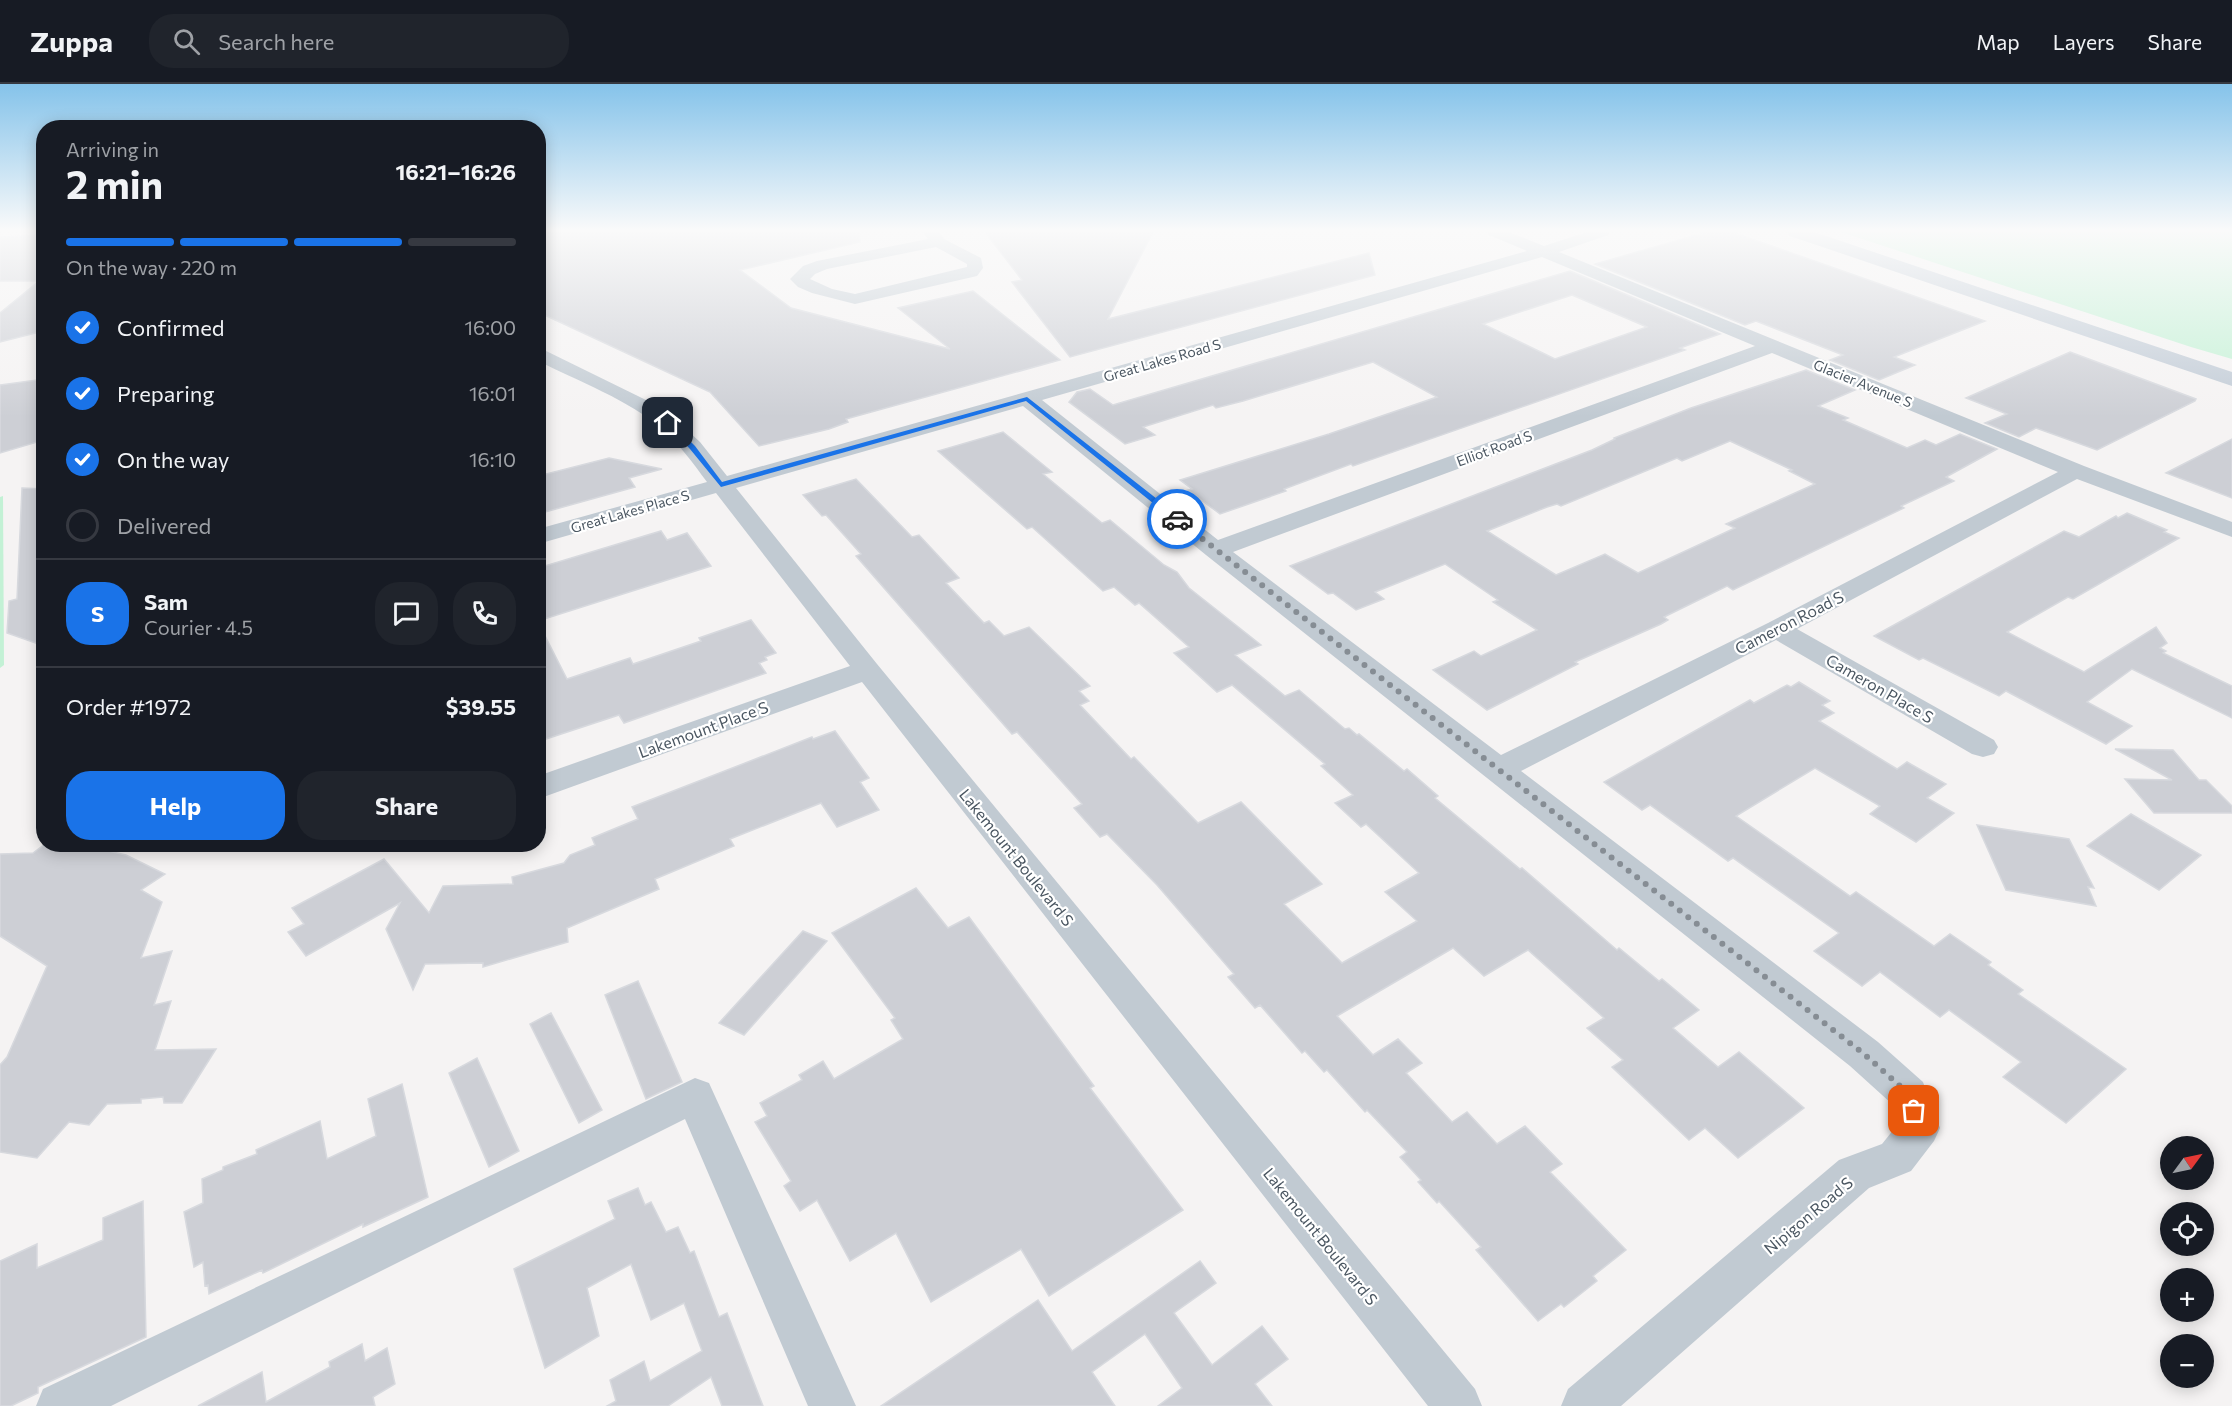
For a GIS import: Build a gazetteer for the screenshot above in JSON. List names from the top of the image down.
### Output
{
  "streets": {
    "street": [
      "Great Lakes Road S",
      "Glacier Avenue S",
      "Elliot Road S",
      "Great Lakes Place S",
      "Cameron Road S",
      "Cameron Place S",
      "Lakemount Place S",
      "Lakemount Boulevard S",
      "Nipigon Road S"
    ]
  },
  "crossings": [
    ["Great Lakes Road S", "Great Lakes Place S"],
    ["Great Lakes Road S", "Lakemount Boulevard S"],
    ["Great Lakes Road S", "Nipigon Road S"],
    ["Glacier Avenue S", "Elliot Road S"],
    ["Glacier Avenue S", "Cameron Road S"],
    ["Elliot Road S", "Nipigon Road S"],
    ["Great Lakes Place S", "Lakemount Boulevard S"],
    ["Cameron Road S", "Cameron Place S"],
    ["Cameron Road S", "Nipigon Road S"],
    ["Lakemount Place S", "Lakemount Boulevard S"]
  ],
  "north": "top right",
  "page": {
    "header": "Zuppa",
    "search": "Search here",
    "nav": ["Map", "Layers", "Share"],
    "heading": ["2 min", "Arriving in", "16:21–16:26"],
    "panel": [
      "Sam",
      "Courier · 4.5",
      "Order #1972",
      "$39.55"
    ],
    "bar": "On the way · 220 m",
    "list": [
      ["Confirmed", "16:00"],
      ["Preparing", "16:01"],
      ["On the way", "16:10"],
      "Delivered"
    ],
    "round": "S",
    "buttons": ["Help", "Share"],
    "map_buttons": ["+", "−"]
  }
}
